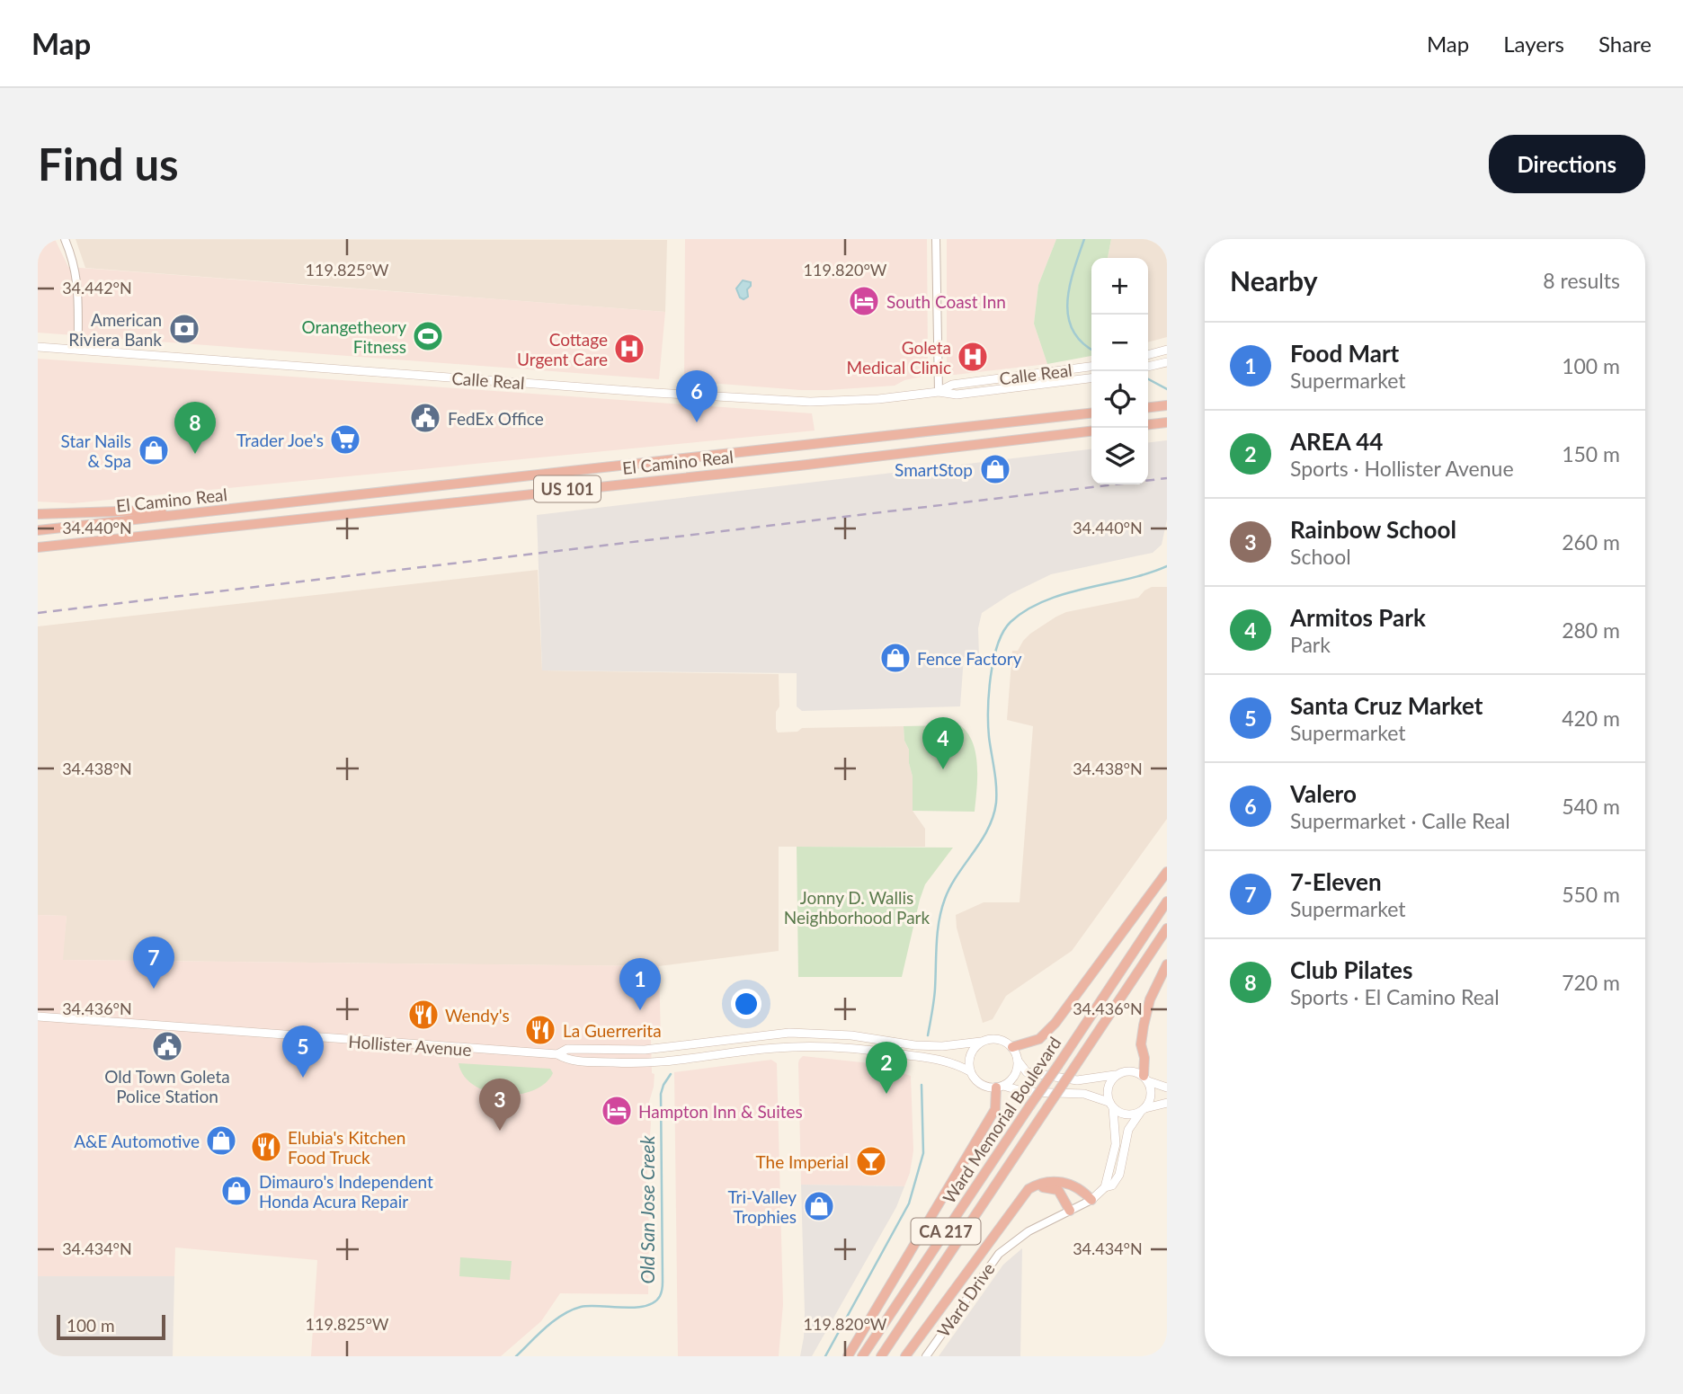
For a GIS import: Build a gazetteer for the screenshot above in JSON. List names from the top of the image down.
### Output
{
  "streets": {
    "highway": [
      "El Camino Real",
      "US 101",
      "Ward Memorial Boulevard",
      "CA 217"
    ],
    "main road": ["Calle Real", "Hollister Avenue", "Ward Drive"]
  },
  "water": ["Old San Jose Creek"],
  "parks": ["Jonny D. Wallis Neighborhood Park"],
  "places": {
    "hotel": ["South Coast Inn", "Hampton Inn & Suites"],
    "bank": ["American Riviera Bank"],
    "sports": ["Orangetheory Fitness"],
    "hospital": ["Cottage Urgent Care", "Goleta Medical Clinic"],
    "public building": ["FedEx Office", "Old Town Goleta Police Station"],
    "supermarket": ["Trader Joe's"],
    "shop": [
      "Star Nails & Spa",
      "SmartStop",
      "Fence Factory",
      "A&E Automotive",
      "Dimauro's Independent Honda Acura Repair",
      "Tri-Valley Trophies"
    ],
    "restaurant": ["Wendy's", "La Guerrerita", "Elubia's Kitchen Food Truck"],
    "bar": ["The Imperial"]
  },
  "scale_bar": "100 m",
  "page": {
    "header": "Map",
    "nav": ["Map", "Layers", "Share"],
    "buttons": "Directions",
    "title": "Find us",
    "heading": ["Nearby", "8 results"],
    "map_buttons": ["+", "−"],
    "list": [
      {
        "mark": "1",
        "name": "Food Mart",
        "note": "Supermarket",
        "value": "100 m"
      },
      {
        "mark": "2",
        "name": "AREA 44",
        "note": "Sports · Hollister Avenue",
        "value": "150 m"
      },
      {
        "mark": "3",
        "name": "Rainbow School",
        "note": "School",
        "value": "260 m"
      },
      {
        "mark": "4",
        "name": "Armitos Park",
        "note": "Park",
        "value": "280 m"
      },
      {
        "mark": "5",
        "name": "Santa Cruz Market",
        "note": "Supermarket",
        "value": "420 m"
      },
      {
        "mark": "6",
        "name": "Valero",
        "note": "Supermarket · Calle Real",
        "value": "540 m"
      },
      {
        "mark": "7",
        "name": "7-Eleven",
        "note": "Supermarket",
        "value": "550 m"
      },
      {
        "mark": "8",
        "name": "Club Pilates",
        "note": "Sports · El Camino Real",
        "value": "720 m"
      }
    ],
    "pins": [
      "6",
      "8",
      "4",
      "7",
      "1",
      "5",
      "2",
      "3"
    ],
    "scale": "100 m"
  },
  "coordinates": [
    "119.825°W",
    "119.820°W",
    "34.442°N",
    "34.440°N",
    "34.438°N",
    "34.436°N",
    "34.434°N"
  ]
}
